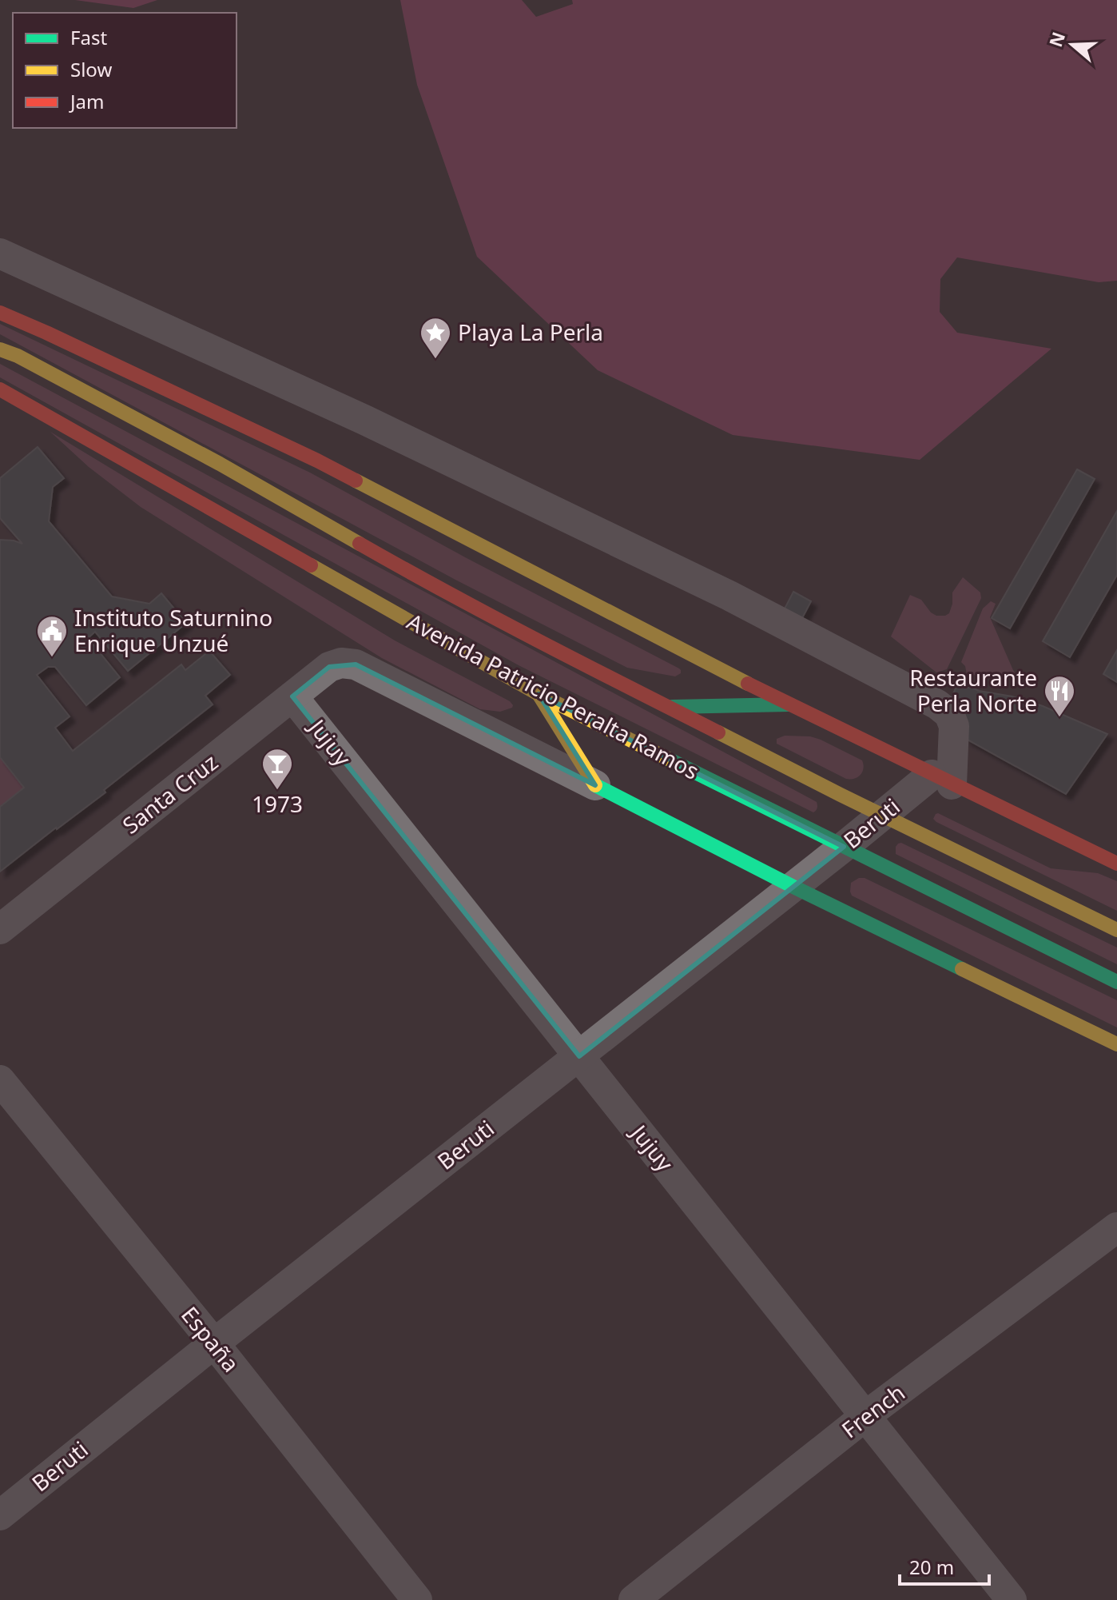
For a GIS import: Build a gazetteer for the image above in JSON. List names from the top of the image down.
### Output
{
  "streets": {
    "main road": ["Avenida Patricio Peralta Ramos"],
    "street": [
      "Jujuy",
      "Santa Cruz",
      "Beruti",
      "España",
      "French"
    ]
  },
  "crossings": [
    ["Avenida Patricio Peralta Ramos", "Beruti"],
    ["Jujuy", "Santa Cruz"],
    ["Jujuy", "Beruti"],
    ["Jujuy", "French"],
    ["Beruti", "España"]
  ],
  "places": {
    "place": ["Playa La Perla"],
    "public building": ["Instituto Saturnino Enrique Unzué"],
    "restaurant": ["Restaurante Perla Norte"],
    "bar": ["1973"]
  },
  "legend": ["Fast", "Slow", "Jam"],
  "scale_bar": "20 m",
  "north": "left"
}
